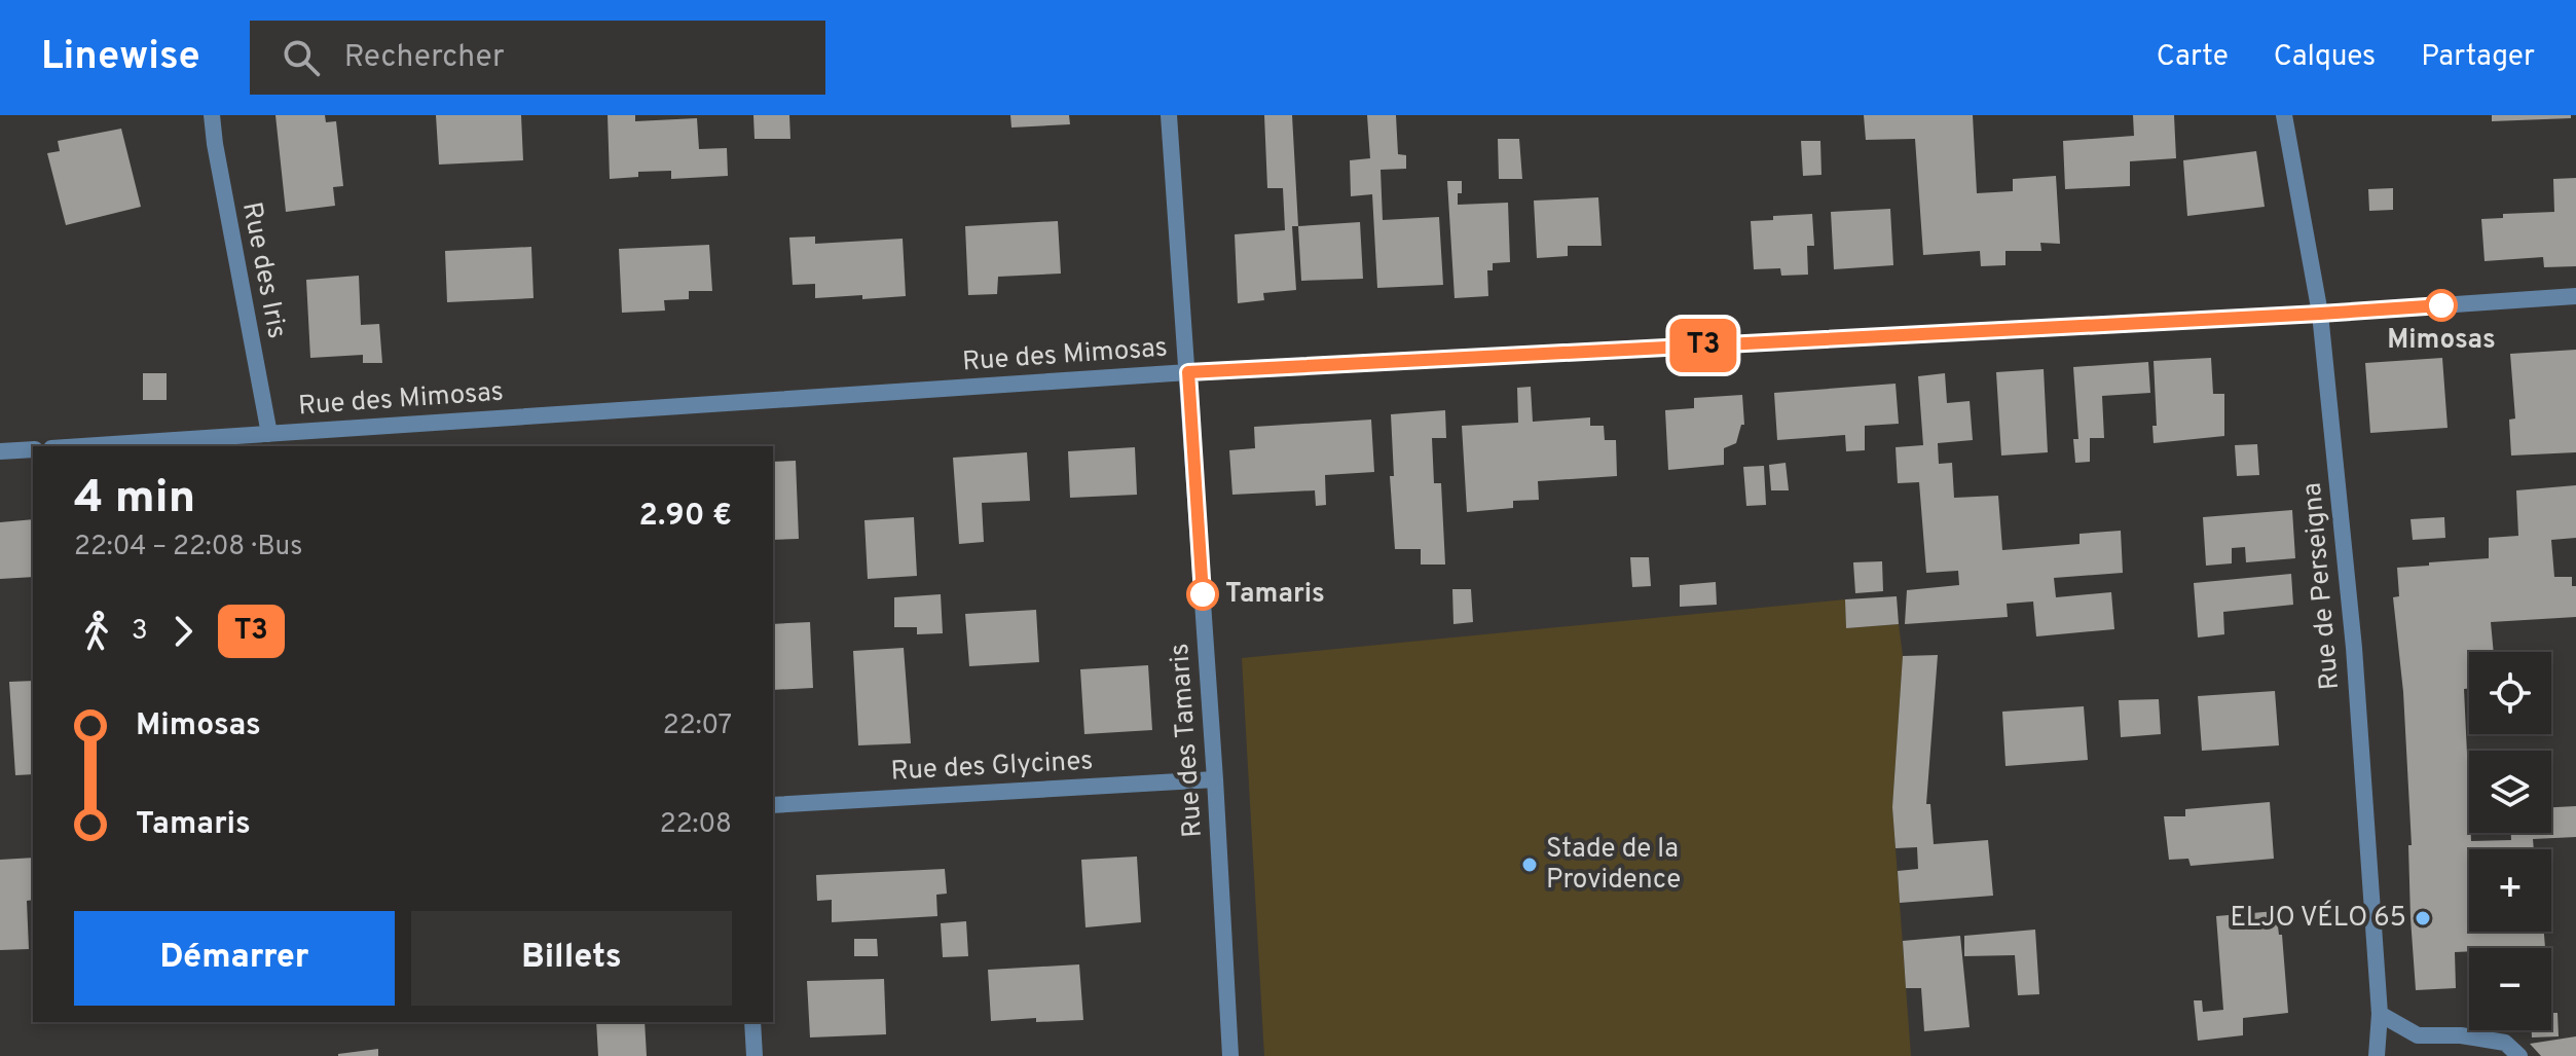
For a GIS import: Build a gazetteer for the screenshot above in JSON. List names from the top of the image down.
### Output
{
  "streets": {
    "street": [
      "Rue des Iris",
      "Rue des Mimosas",
      "Rue de Perseigna",
      "Rue des Tamaris",
      "Rue des Glycines"
    ]
  },
  "crossings": [
    ["Rue des Iris", "Rue des Mimosas"],
    ["Rue des Mimosas", "Rue de Perseigna"],
    ["Rue des Mimosas", "Rue des Tamaris"],
    ["Rue des Tamaris", "Rue des Glycines"]
  ],
  "places": [
    "Mimosas",
    "Tamaris",
    "Stade de la Providence",
    "ELJO VÉLO 65"
  ],
  "lines": ["bus line T3"],
  "page": {
    "header": "Linewise",
    "search": "Rechercher",
    "nav": ["Carte", "Calques", "Partager"],
    "on_map": "T3",
    "heading": ["4 min", "22:04 – 22:08 · Bus", "2.90 €"],
    "legs": ["3", "T3"],
    "map_buttons": ["+", "−"],
    "list": [
      {
        "name": "Mimosas",
        "value": "22:07"
      },
      {
        "name": "Tamaris",
        "value": "22:08"
      }
    ],
    "buttons": ["Démarrer", "Billets"]
  }
}
